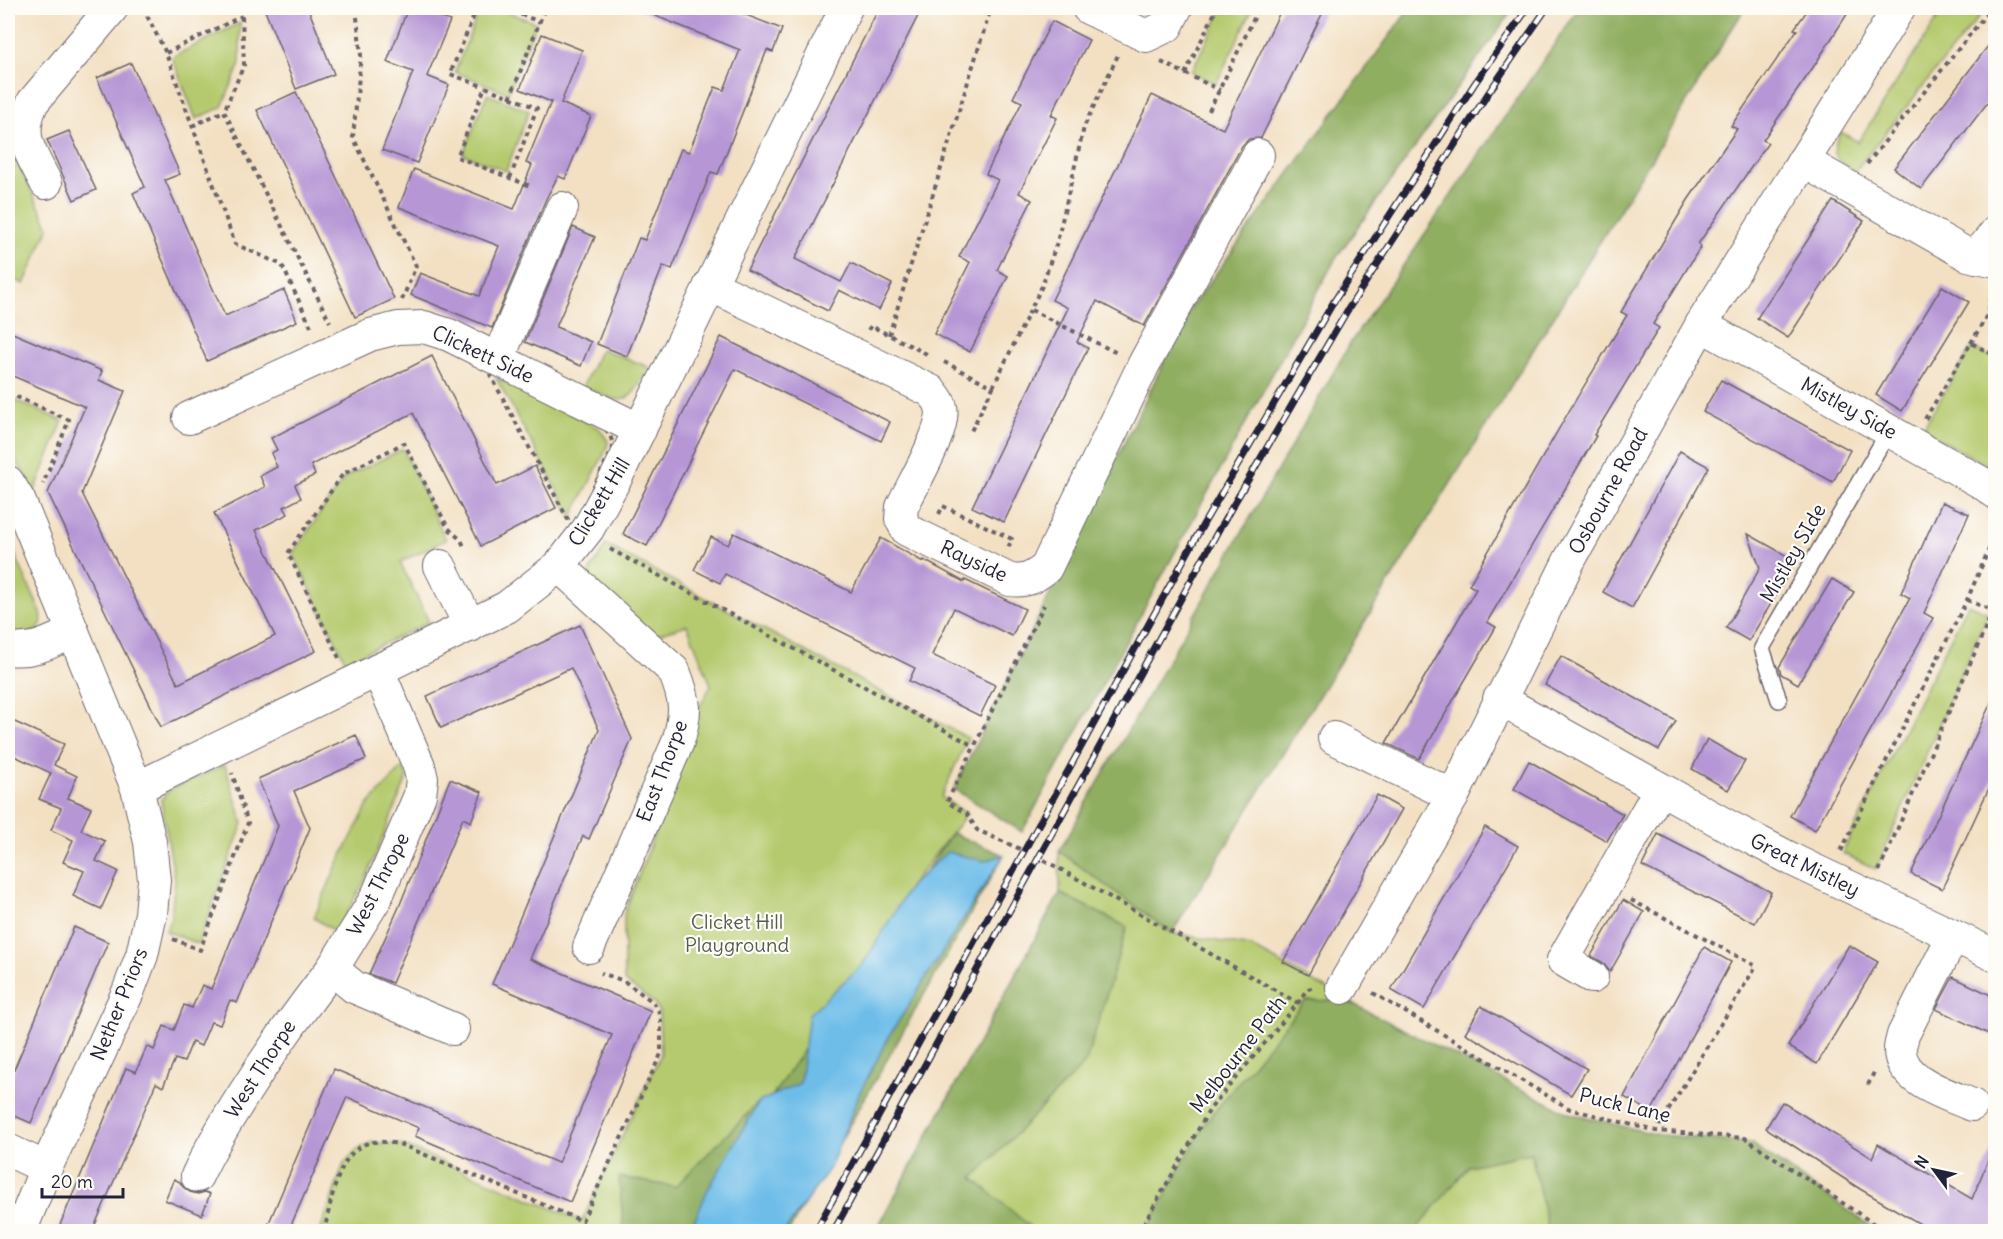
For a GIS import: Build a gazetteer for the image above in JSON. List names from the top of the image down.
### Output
{
  "streets": {
    "street": [
      "Clickett Side",
      "Mistley Side",
      "Osbourne Road",
      "Clickett Hill",
      "Rayside",
      "East Thorpe",
      "Great Mistley",
      "West Thrope",
      "Nether Priors",
      "West Thorpe"
    ],
    "lane": ["Mistley SIde"],
    "path": ["Melbourne Path", "Puck Lane"]
  },
  "crossings": [
    ["Clickett Side", "Clickett Hill"],
    ["Mistley Side", "Osbourne Road"],
    ["Mistley Side", "Mistley SIde"],
    ["Osbourne Road", "Great Mistley"],
    ["Osbourne Road", "Puck Lane"],
    ["Clickett Hill", "Rayside"],
    ["Clickett Hill", "East Thorpe"],
    ["Clickett Hill", "West Thrope"],
    ["Clickett Hill", "Nether Priors"],
    ["West Thrope", "West Thorpe"]
  ],
  "parks": ["Clicket Hill Playground"],
  "scale_bar": "20 m",
  "north": "top left"
}
